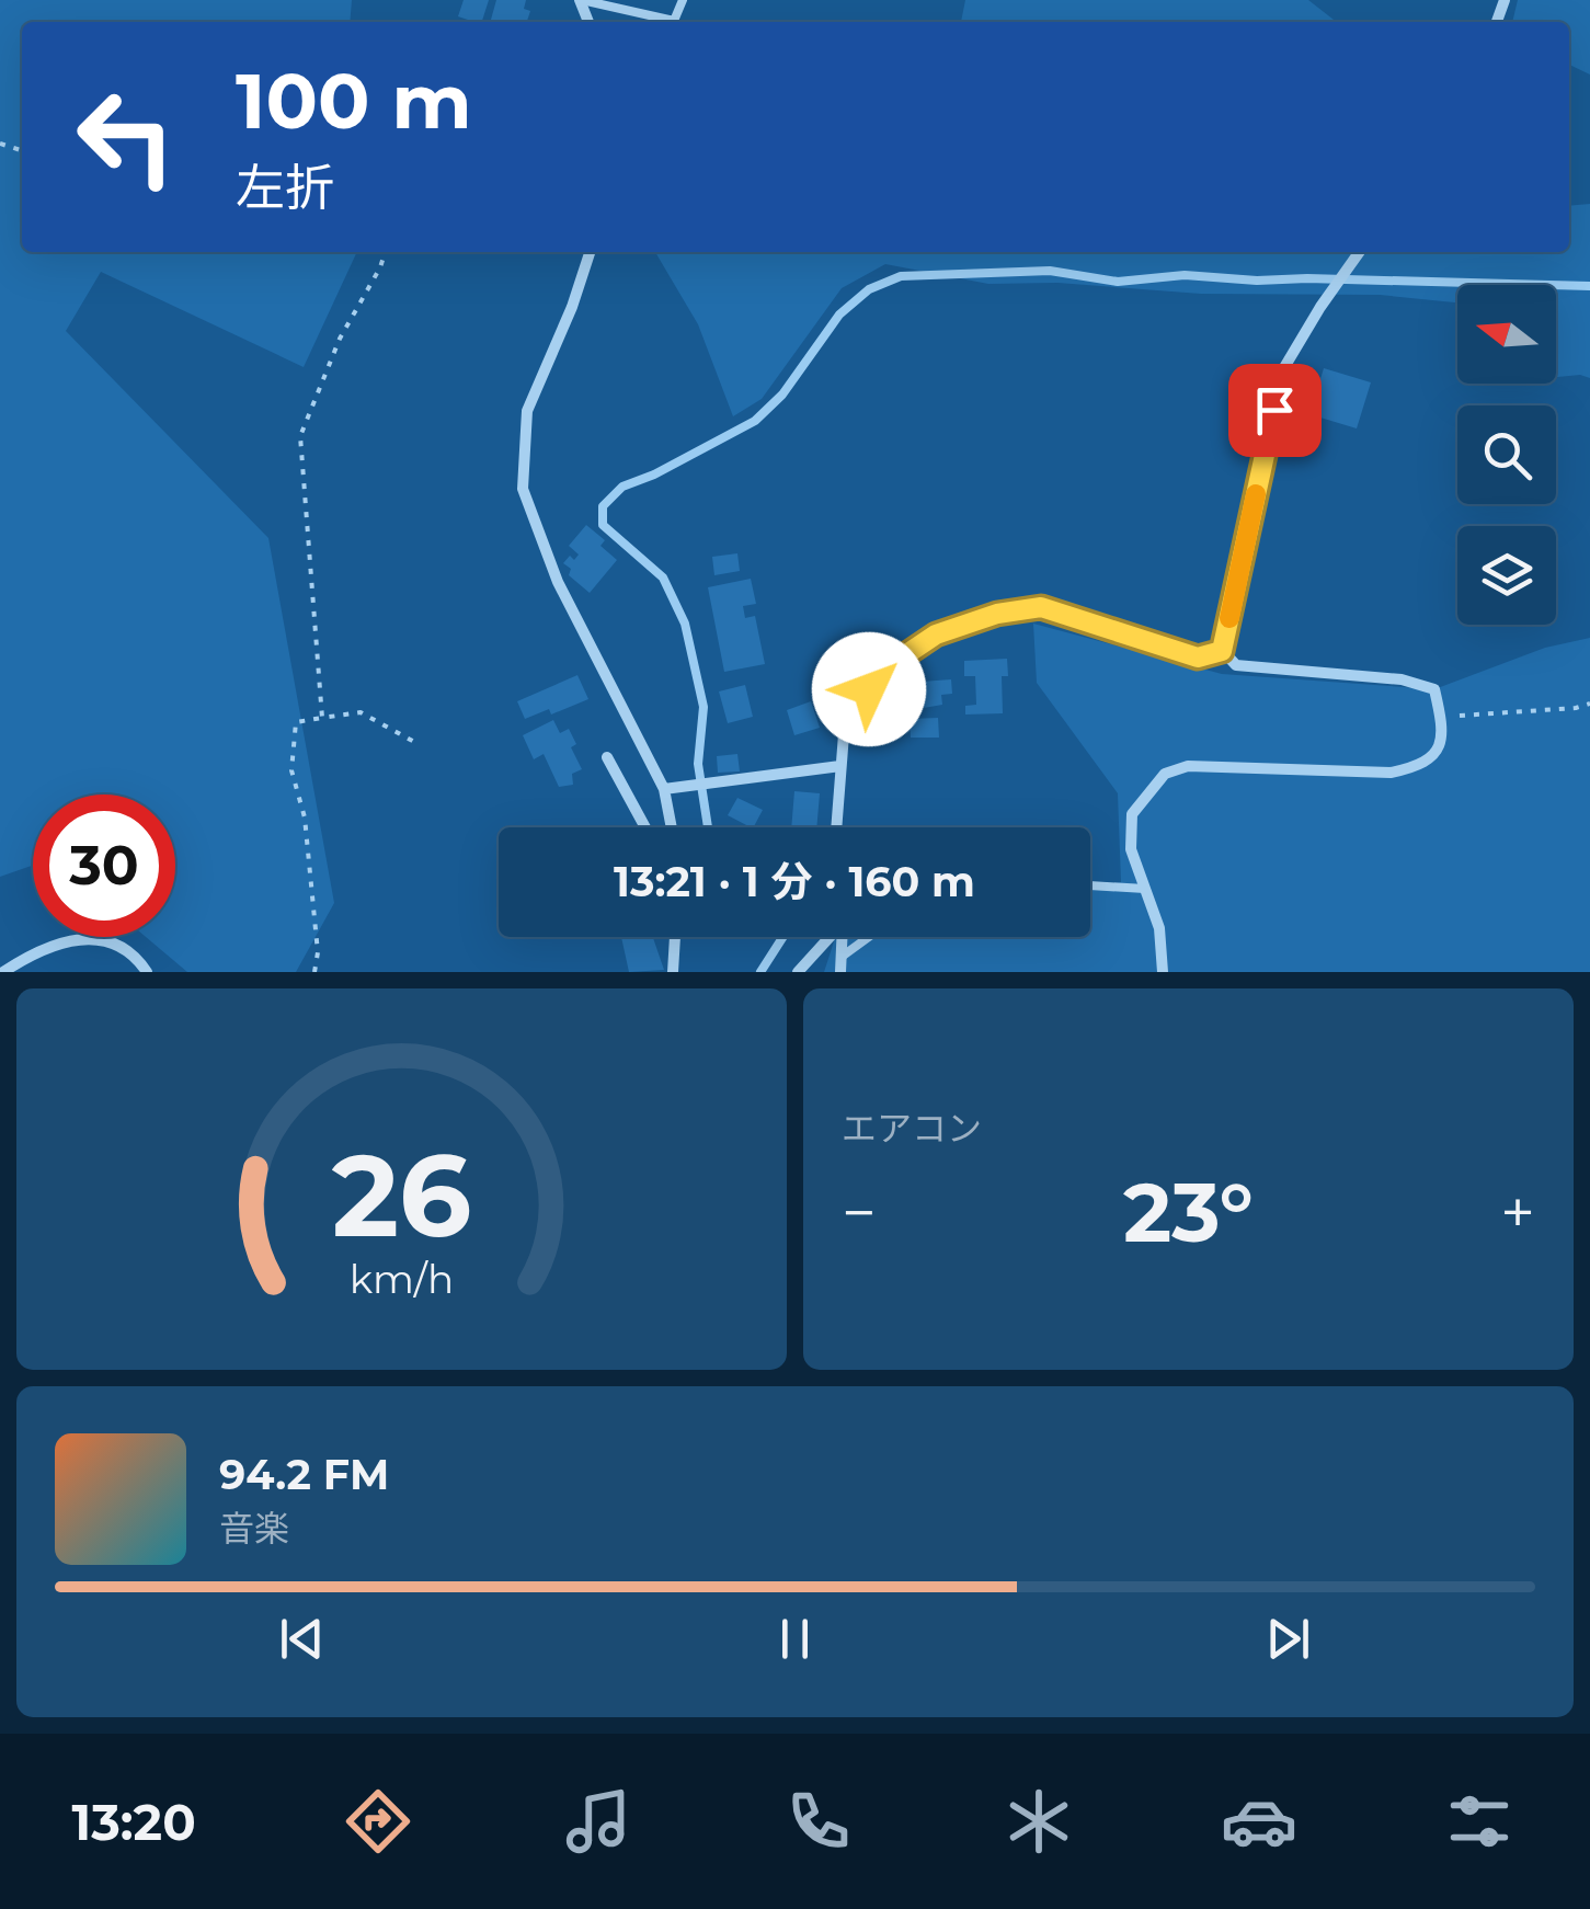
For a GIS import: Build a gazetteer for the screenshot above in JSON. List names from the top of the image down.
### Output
{
  "north": "left",
  "page": {
    "turn": ["100 m", "左折"],
    "limit": "30",
    "trip": "13:21 · 1 分 · 160 m",
    "tile": "エアコン",
    "heat": ["−", "23°", "+"],
    "song": ["94.2 FM", "音楽"],
    "tabs": "13:20",
    "gauge": ["26", "km/h"]
  }
}
